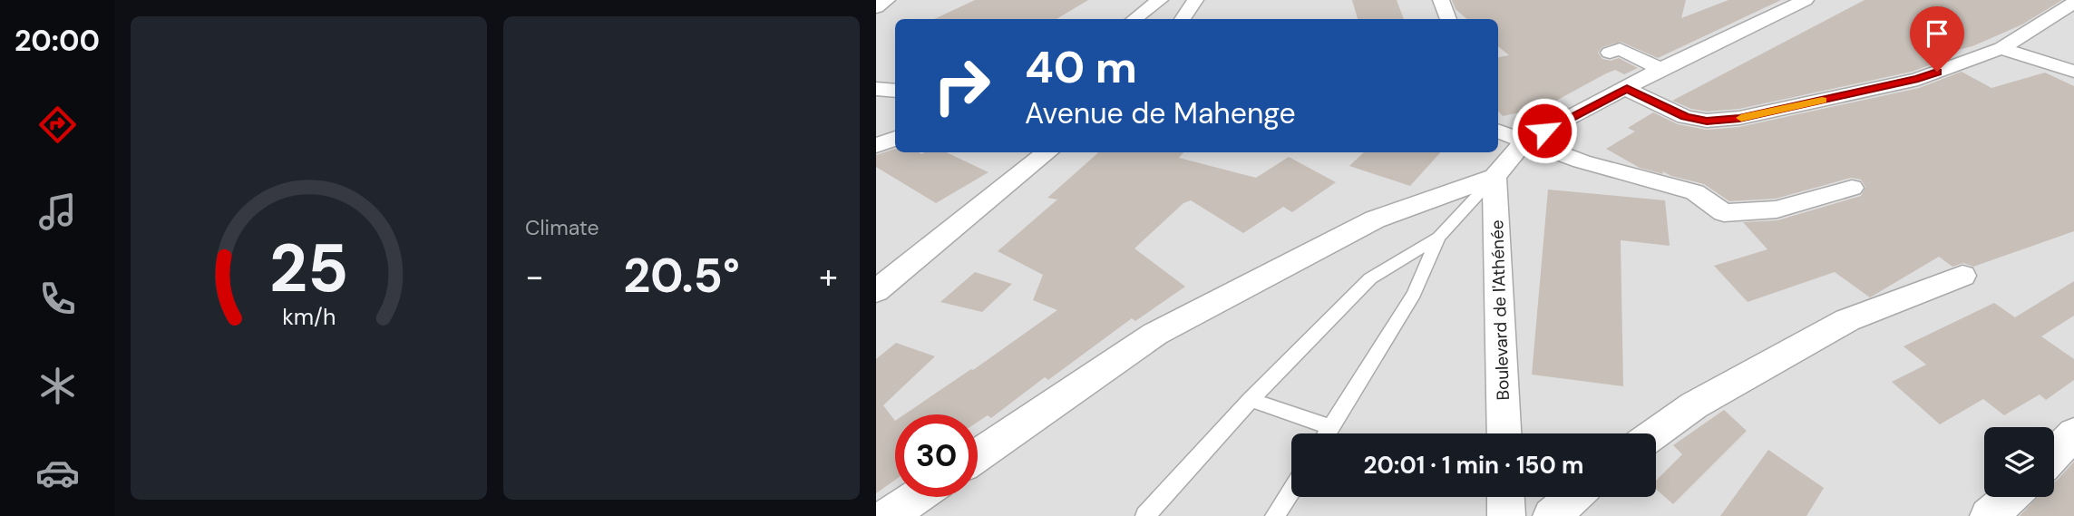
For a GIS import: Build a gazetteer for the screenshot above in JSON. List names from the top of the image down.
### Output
{
  "streets": {
    "street": ["Boulevard de l'Athénée"]
  },
  "page": {
    "tabs": "20:00",
    "tile": "Climate",
    "turn": ["40 m", "Avenue de Mahenge"],
    "heat": ["−", "20.5°", "+"],
    "limit": "30",
    "trip": "20:01 · 1 min · 150 m",
    "gauge": ["25", "km/h"]
  }
}
